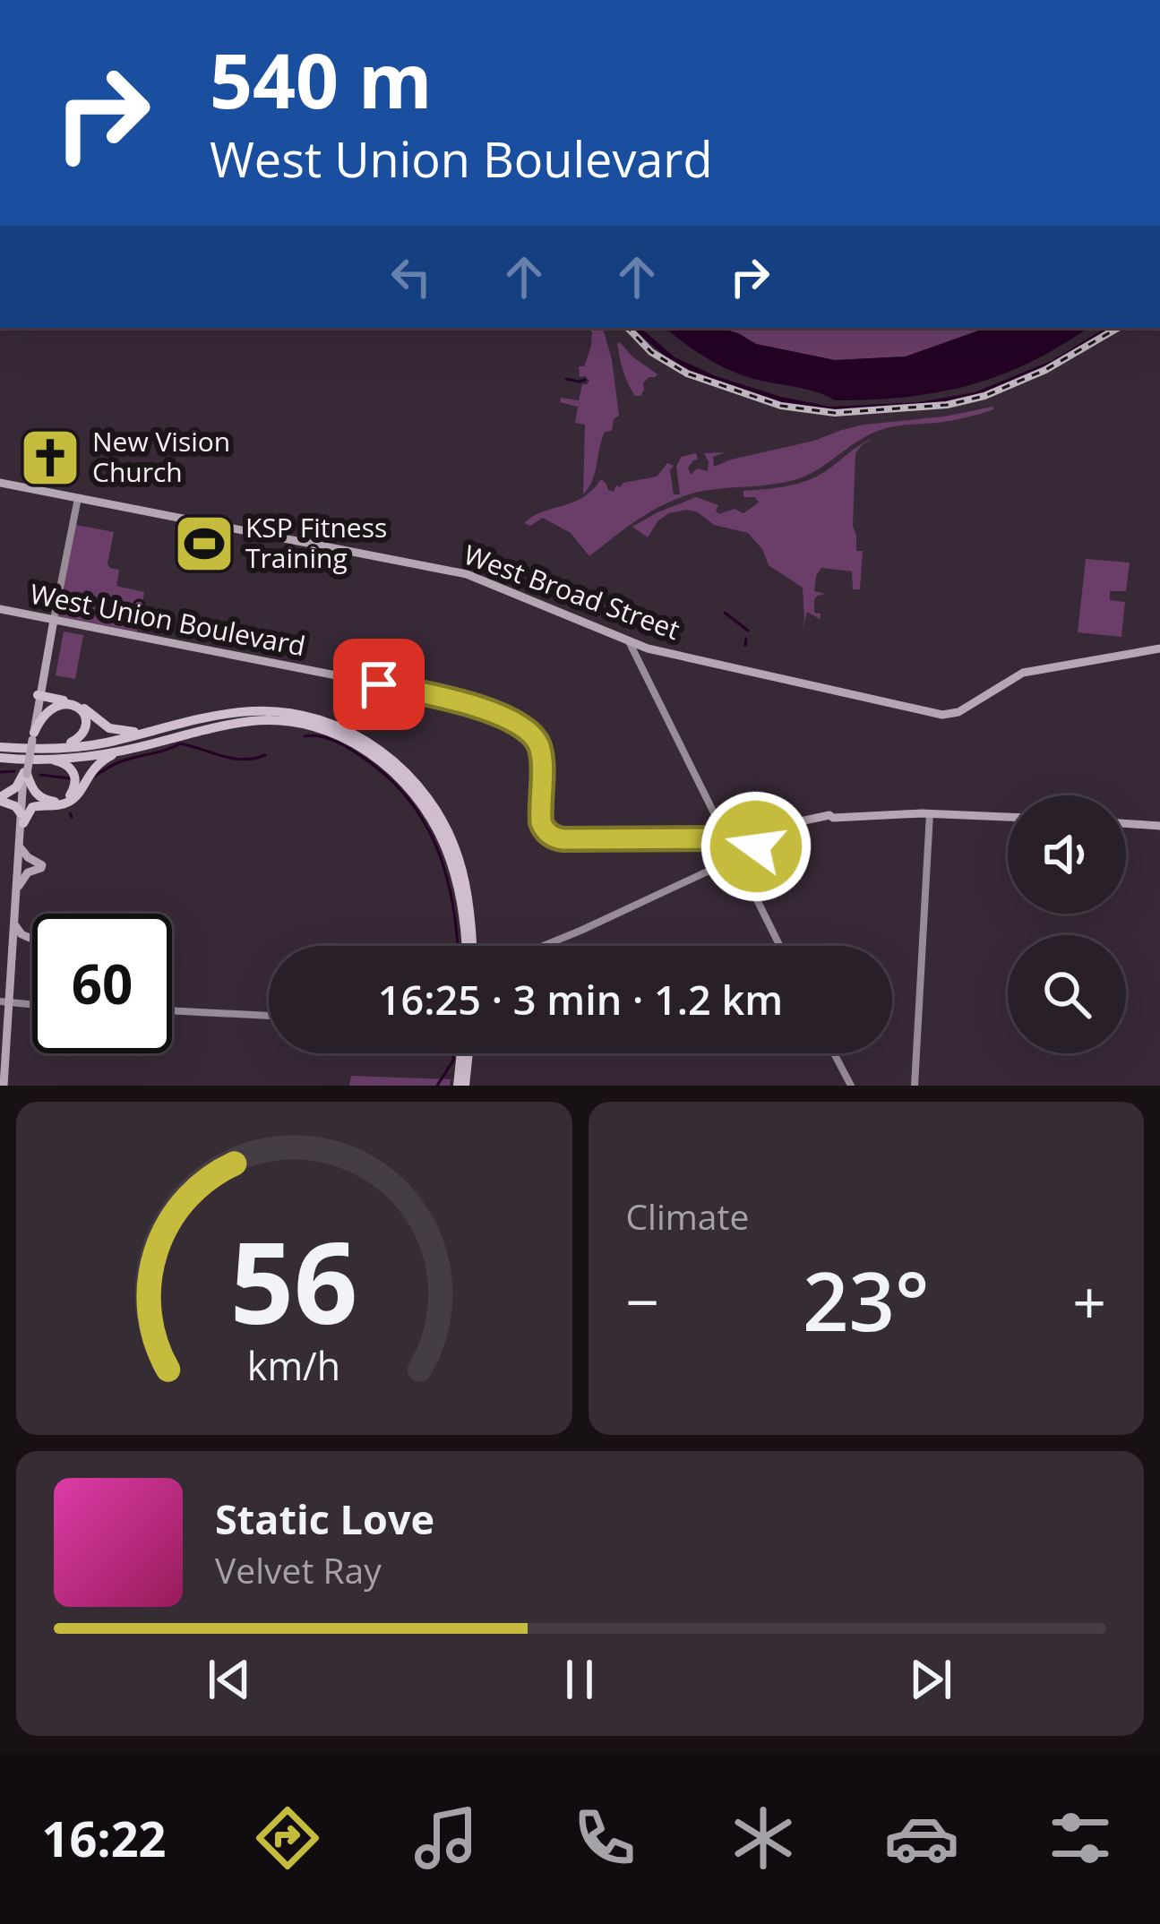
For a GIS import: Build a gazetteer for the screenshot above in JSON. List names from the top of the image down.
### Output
{
  "streets": {
    "main road": ["West Broad Street", "West Union Boulevard"]
  },
  "places": {
    "church": ["New Vision Church"],
    "sports": ["KSP Fitness Training"]
  },
  "page": {
    "turn": ["540 m", "West Union Boulevard"],
    "limit": "60",
    "trip": "16:25 · 3 min · 1.2 km",
    "tile": "Climate",
    "heat": ["−", "23°", "+"],
    "song": ["Static Love", "Velvet Ray"],
    "tabs": "16:22",
    "gauge": ["56", "km/h"]
  }
}
